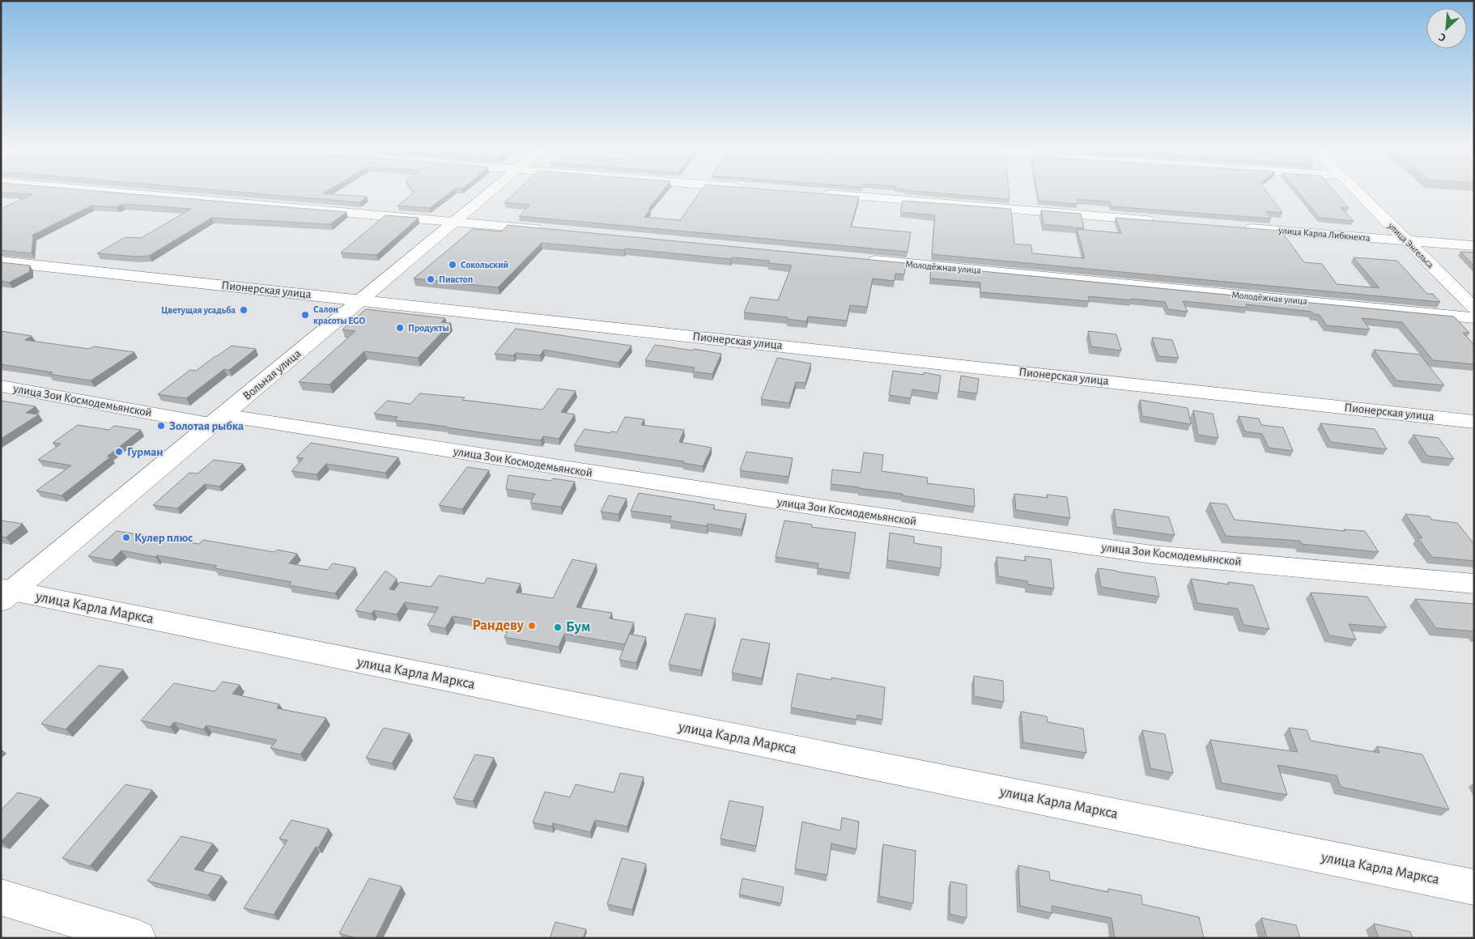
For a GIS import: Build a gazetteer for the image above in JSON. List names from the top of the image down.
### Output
{
  "streets": {
    "street": [
      "улица Карла Либкнехта",
      "улица Энгельса",
      "Молодёжная улица",
      "Пионерская улица",
      "Вольная улица",
      "улица Зои Космодемьянской",
      "улица Карла Маркса"
    ]
  },
  "crossings": [
    ["улица Карла Либкнехта", "улица Энгельса"],
    ["Пионерская улица", "Вольная улица"],
    ["Вольная улица", "улица Зои Космодемьянской"],
    ["Вольная улица", "улица Карла Маркса"]
  ],
  "places": [
    "Сокольский",
    "Пивстоп",
    "Цветущая усадьба",
    "Салон красоты EGO",
    "Продукты",
    "Золотая рыбка",
    "Гурман",
    "Кулер плюс",
    "Рандеву",
    "Бум"
  ],
  "north": "bottom left"
}
